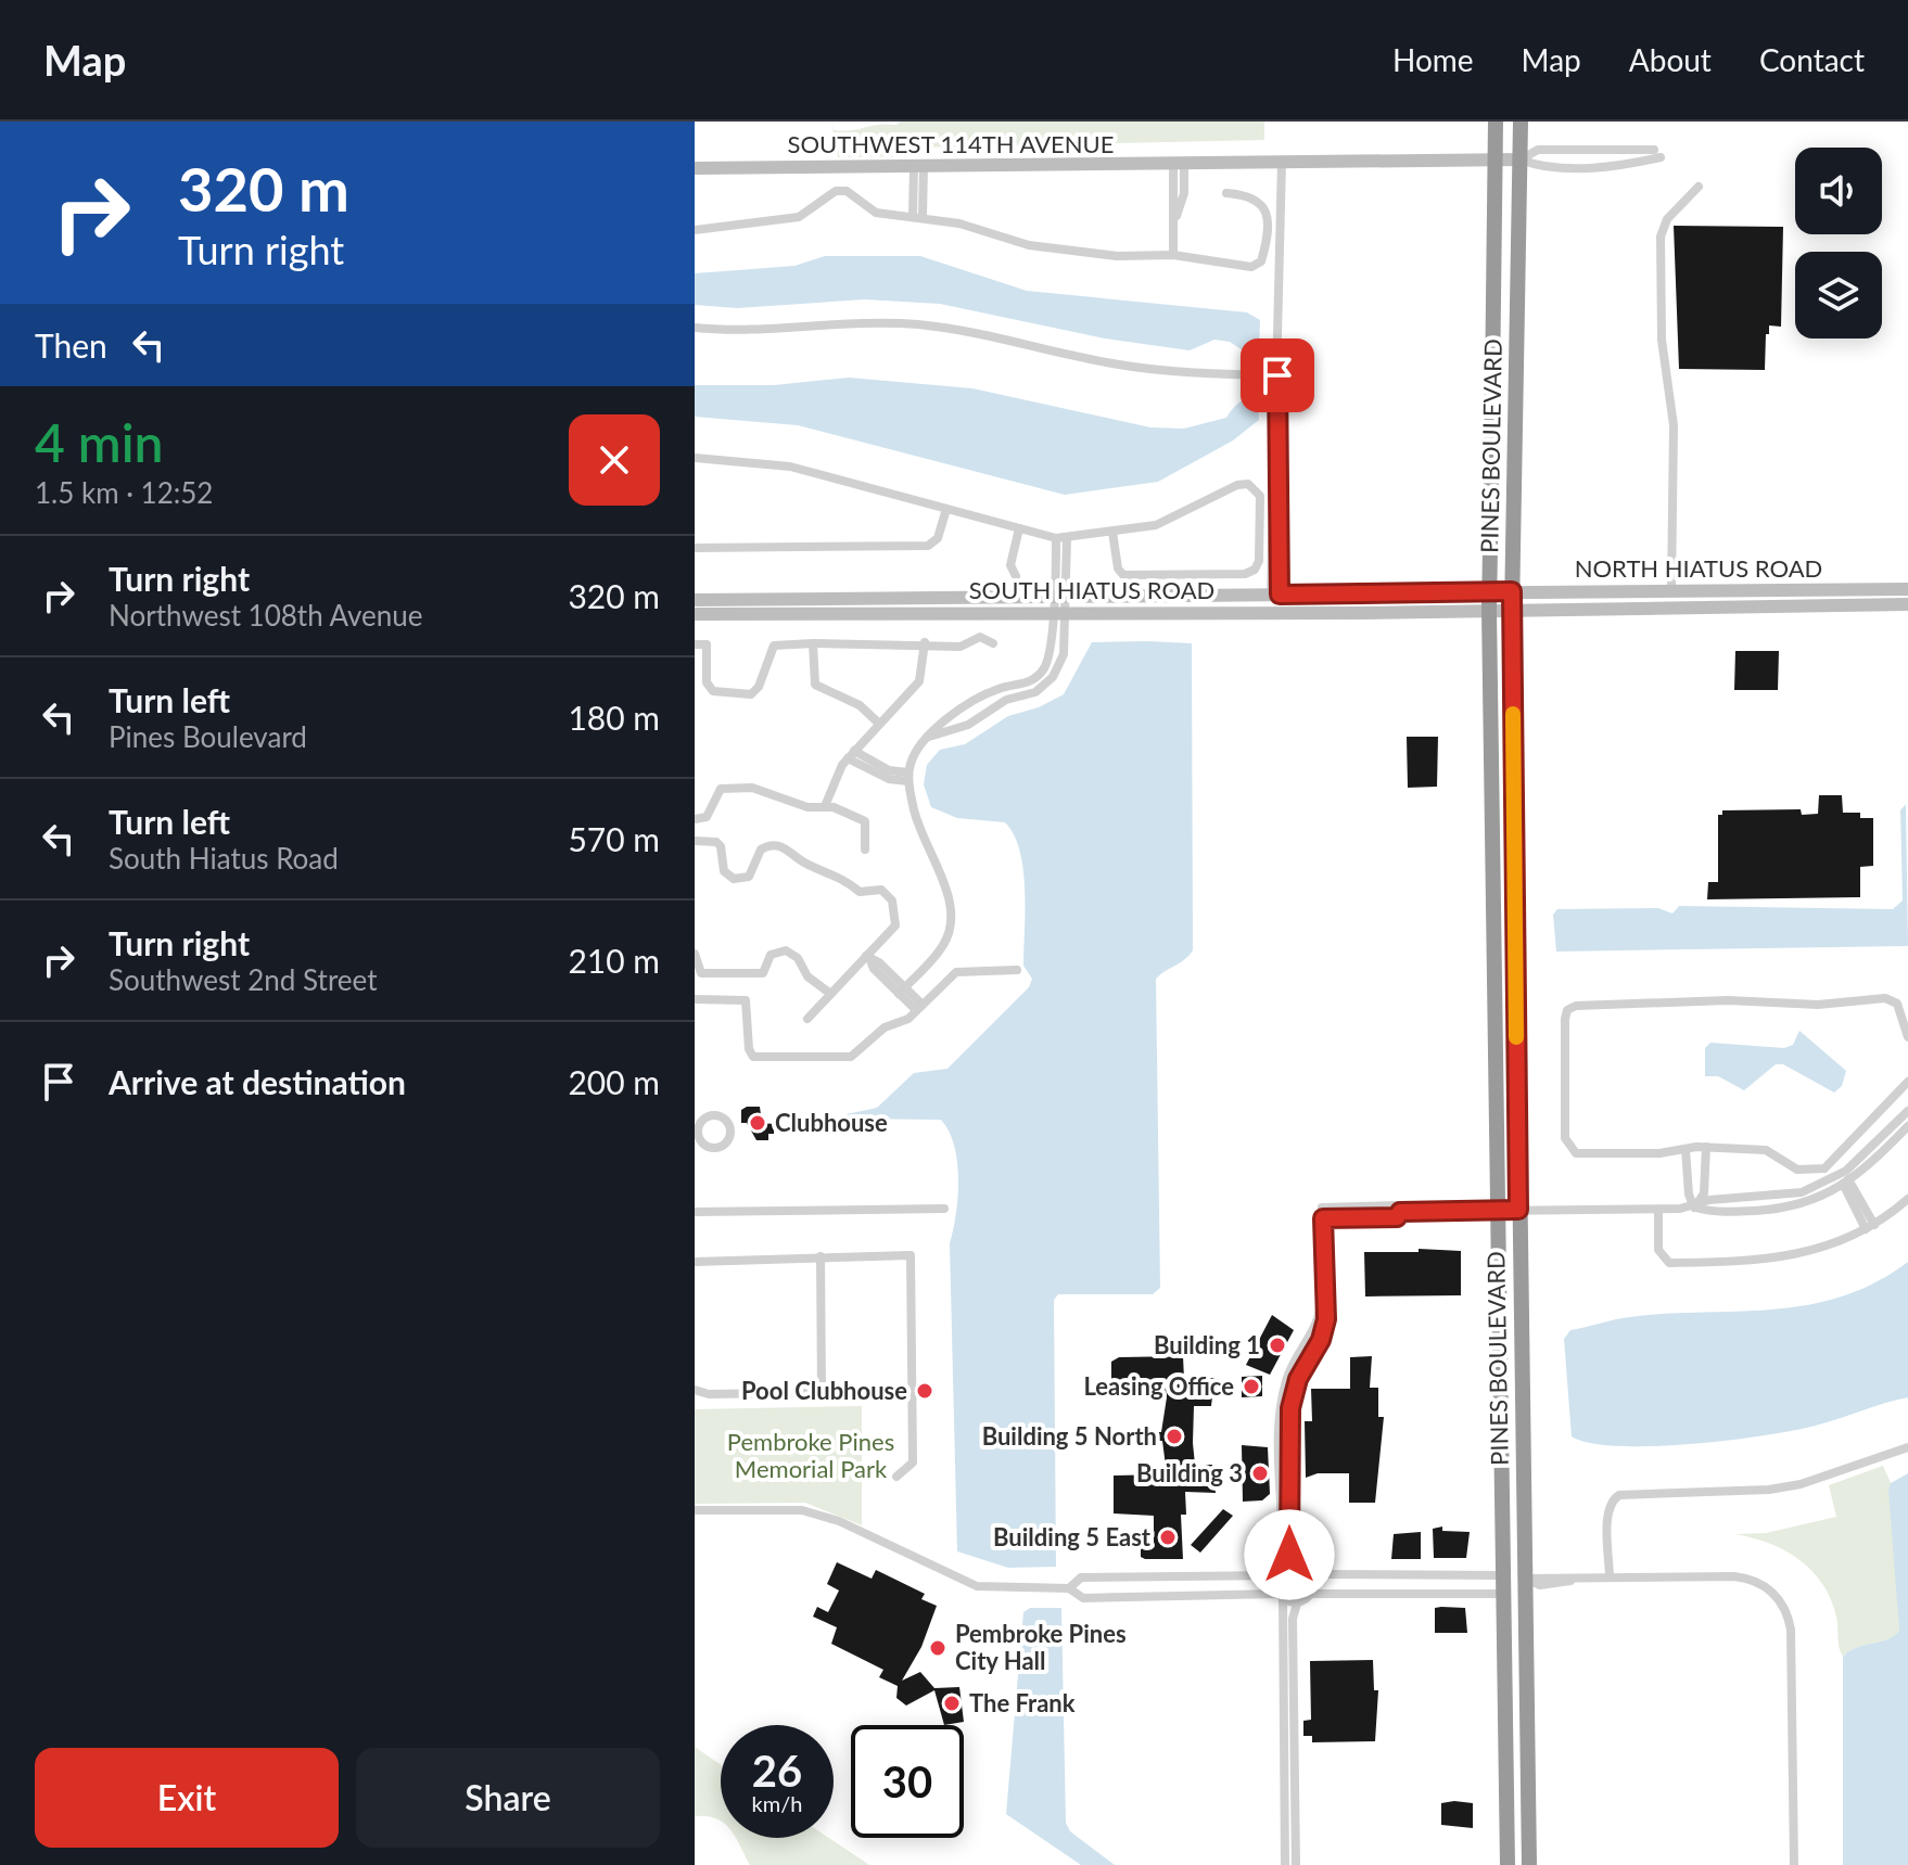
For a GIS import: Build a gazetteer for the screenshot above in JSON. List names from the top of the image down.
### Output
{
  "streets": {
    "highway": ["PINES BOULEVARD"],
    "main road": ["SOUTHWEST 114TH AVENUE", "NORTH HIATUS ROAD", "SOUTH HIATUS ROAD"]
  },
  "crossings": [
    ["SOUTHWEST 114TH AVENUE", "PINES BOULEVARD"],
    ["PINES BOULEVARD", "NORTH HIATUS ROAD"],
    ["PINES BOULEVARD", "SOUTH HIATUS ROAD"],
    ["NORTH HIATUS ROAD", "SOUTH HIATUS ROAD"]
  ],
  "parks": ["Pembroke Pines Memorial Park"],
  "places": [
    "Clubhouse",
    "Building 1",
    "Leasing Office",
    "Pool Clubhouse",
    "Building 5 North",
    "Building 3",
    "Building 5 East",
    "Pembroke Pines City Hall",
    "The Frank"
  ],
  "page": {
    "header": "Map",
    "nav": [
      "Home",
      "Map",
      "About",
      "Contact"
    ],
    "turn": ["320 m", "Turn right"],
    "then": "Then",
    "heading": ["4 min", "1.5 km · 12:52"],
    "list": [
      {
        "name": "Turn right",
        "note": "Northwest 108th Avenue",
        "value": "320 m"
      },
      {
        "name": "Turn left",
        "note": "Pines Boulevard",
        "value": "180 m"
      },
      {
        "name": "Turn left",
        "note": "South Hiatus Road",
        "value": "570 m"
      },
      {
        "name": "Turn right",
        "note": "Southwest 2nd Street",
        "value": "210 m"
      },
      {
        "name": "Arrive at destination",
        "value": "200 m"
      }
    ],
    "speed": "26 km/h",
    "limit": "30",
    "buttons": ["Exit", "Share"]
  }
}
